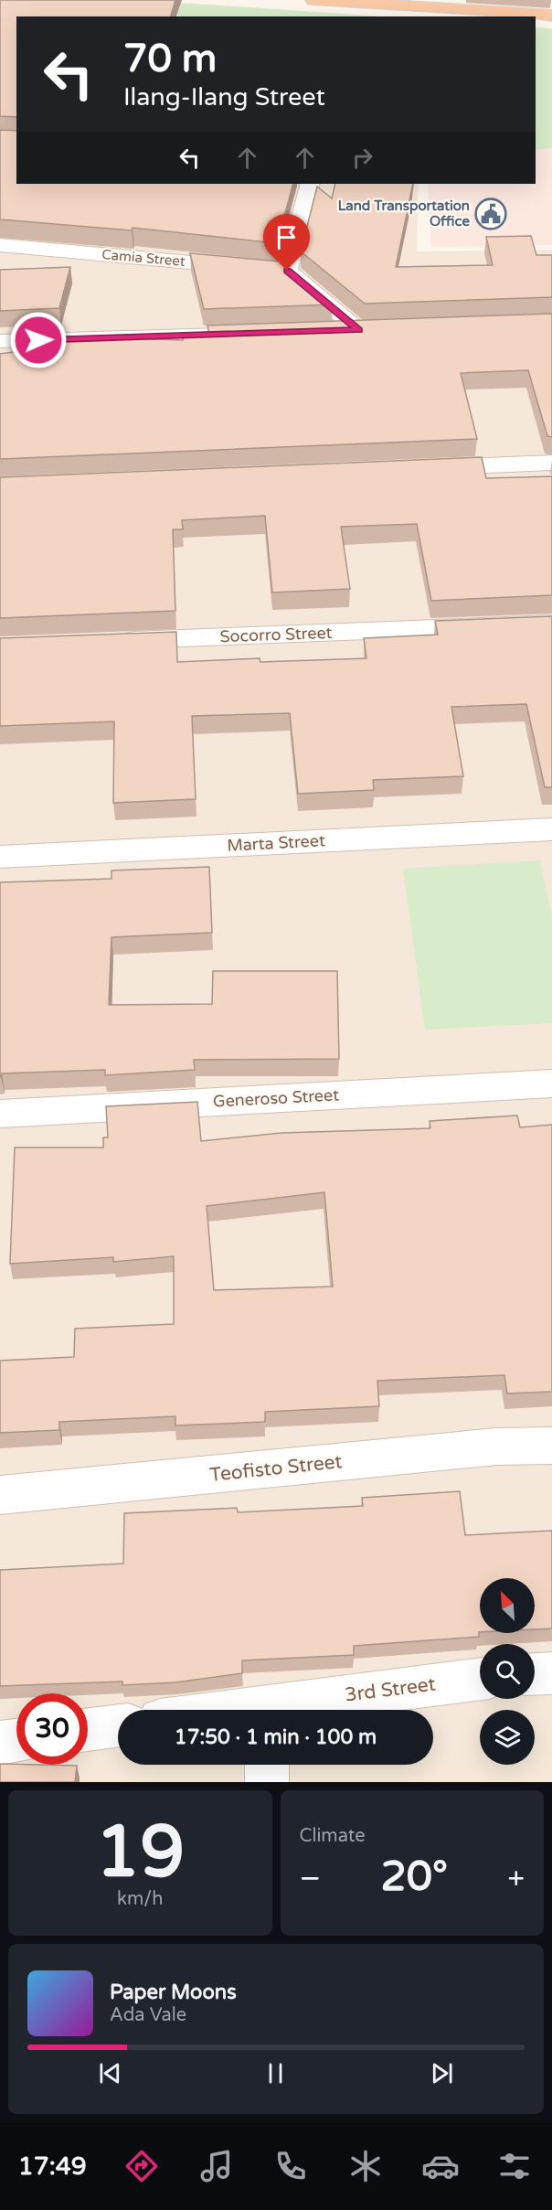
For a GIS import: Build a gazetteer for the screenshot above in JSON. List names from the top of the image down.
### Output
{
  "streets": {
    "street": [
      "Camia Street",
      "Socorro Street",
      "Marta Street",
      "Generoso Street",
      "Teofisto Street",
      "3rd Street"
    ]
  },
  "places": {
    "public building": ["Land Transportation Office"]
  },
  "north": "top left",
  "page": {
    "turn": ["70 m", "Ilang-Ilang Street"],
    "limit": "30",
    "trip": "17:50 · 1 min · 100 m",
    "tile": [
      ["19", "km/h"],
      "Climate"
    ],
    "heat": ["−", "20°", "+"],
    "song": ["Paper Moons", "Ada Vale"],
    "tabs": "17:49"
  }
}
